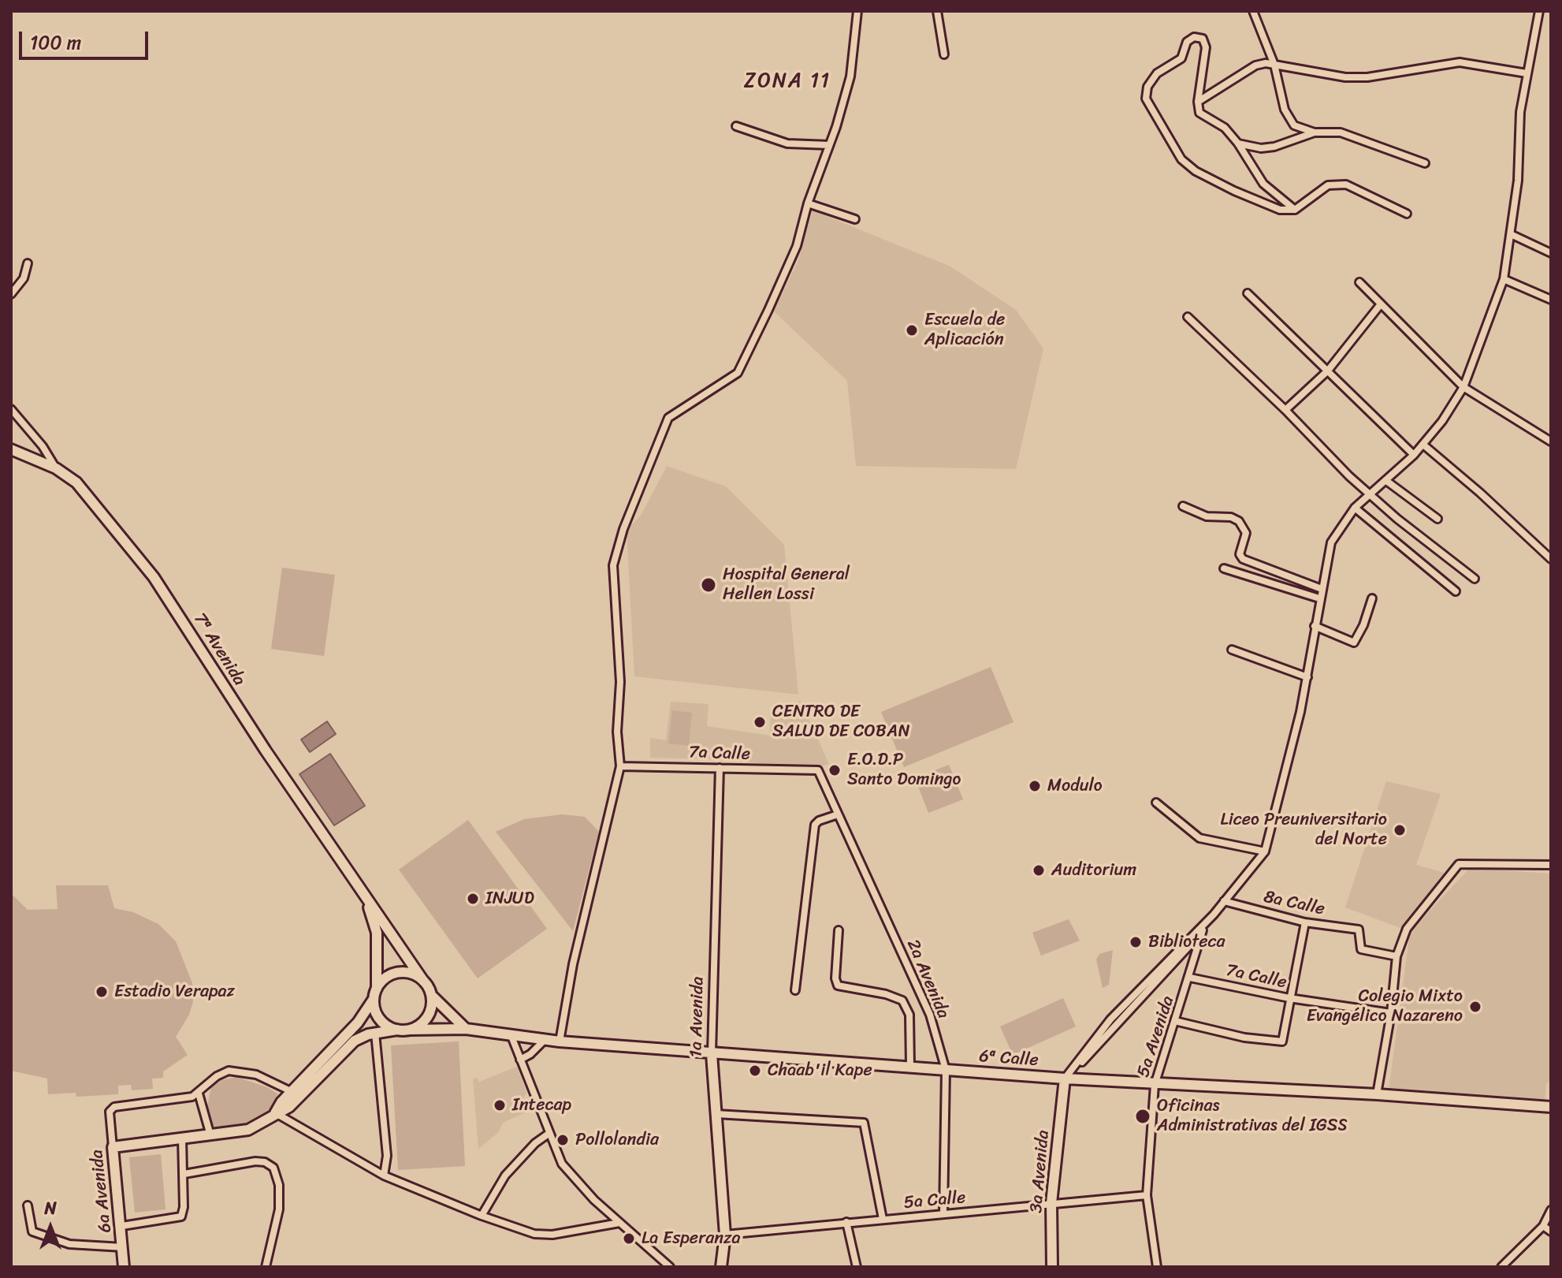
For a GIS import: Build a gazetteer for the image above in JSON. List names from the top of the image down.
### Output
{
  "streets": {
    "main road": [
      "7ª Avenida",
      "1a Avenida",
      "6ª Calle",
      "3a Avenida",
      "6a Avenida"
    ],
    "street": [
      "7a Calle",
      "8a Calle",
      "2a Avenida",
      "5a Avenida",
      "5a Calle"
    ]
  },
  "crossings": [
    ["7ª Avenida", "6ª Calle"],
    ["7a Calle", "2a Avenida"],
    ["7a Calle", "1a Avenida"],
    ["7a Calle", "5a Avenida"],
    ["2a Avenida", "6ª Calle"],
    ["2a Avenida", "5a Calle"],
    ["1a Avenida", "6ª Calle"],
    ["1a Avenida", "5a Calle"],
    ["5a Avenida", "6ª Calle"],
    ["5a Avenida", "5a Calle"],
    ["6ª Calle", "3a Avenida"],
    ["3a Avenida", "5a Calle"]
  ],
  "districts": ["ZONA 11"],
  "places": [
    "Escuela de Aplicación",
    "Hospital General Hellen Lossi",
    "CENTRO DE SALUD DE COBAN",
    "E.O.D.P Santo Domingo",
    "Modulo",
    "Liceo Preuniversitario del Norte",
    "Auditorium",
    "INJUD",
    "Biblioteca",
    "Estadio Verapaz",
    "Colegio Mixto Evangélico Nazareno",
    "Chaab'il Kape",
    "Intecap",
    "Oficinas Administrativas del IGSS",
    "Pollolandia",
    "La Esperanza"
  ],
  "scale_bar": "100 m",
  "north": "top"
}
